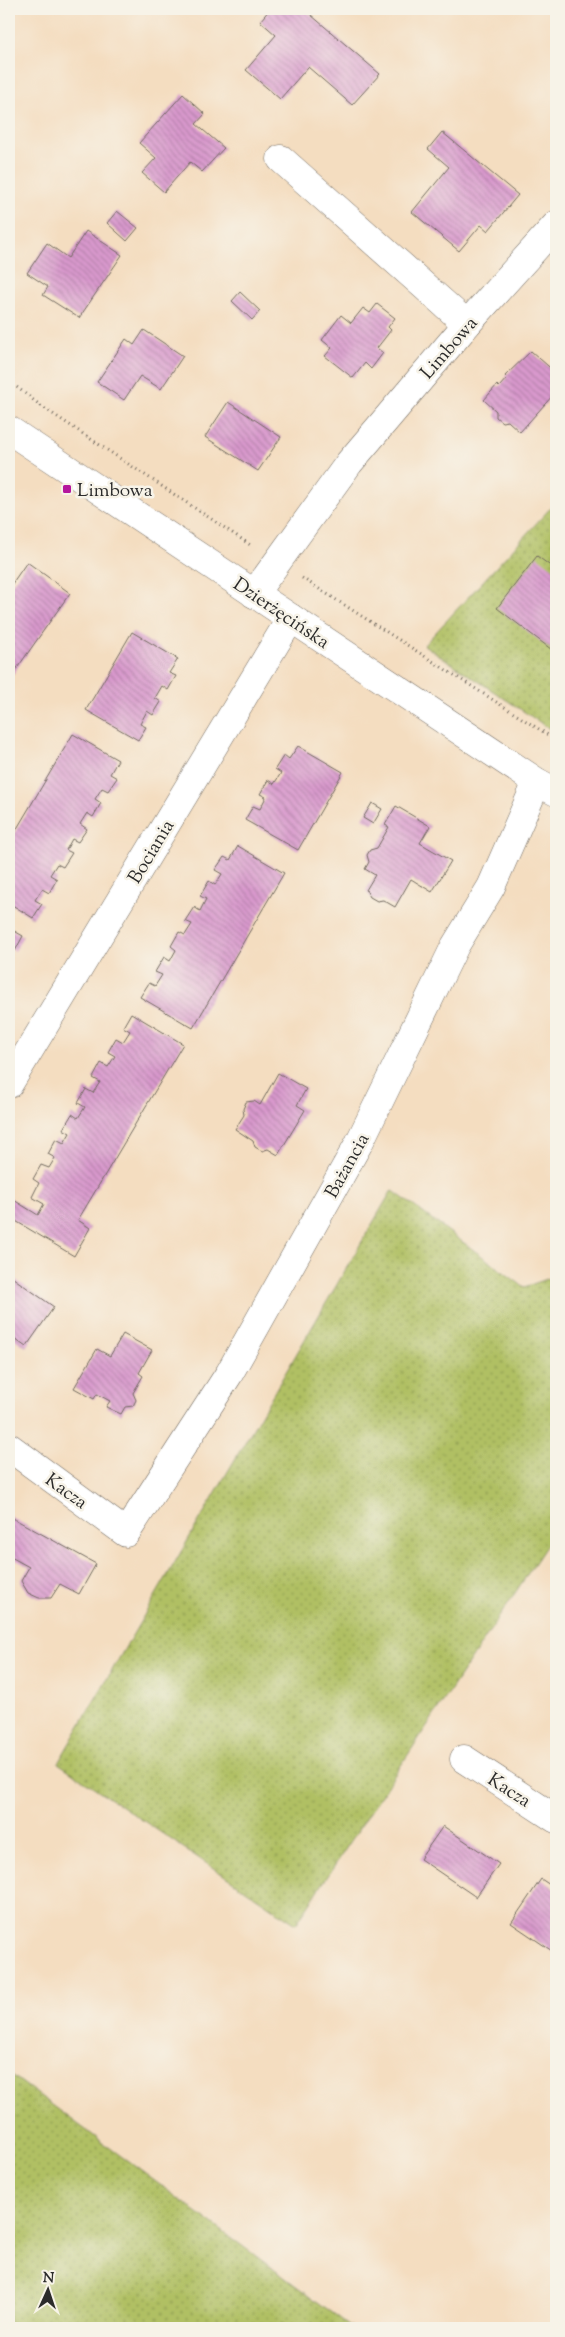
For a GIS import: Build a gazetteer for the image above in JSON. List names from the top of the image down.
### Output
{
  "streets": {
    "street": [
      "Limbowa",
      "Dzierżęcińska",
      "Bociania",
      "Bażancia",
      "Kacza"
    ]
  },
  "crossings": [
    ["Limbowa", "Dzierżęcińska"],
    ["Dzierżęcińska", "Bociania"],
    ["Dzierżęcińska", "Bażancia"],
    ["Bażancia", "Kacza"]
  ],
  "places": {
    "transit": ["Limbowa"]
  },
  "north": "top"
}
